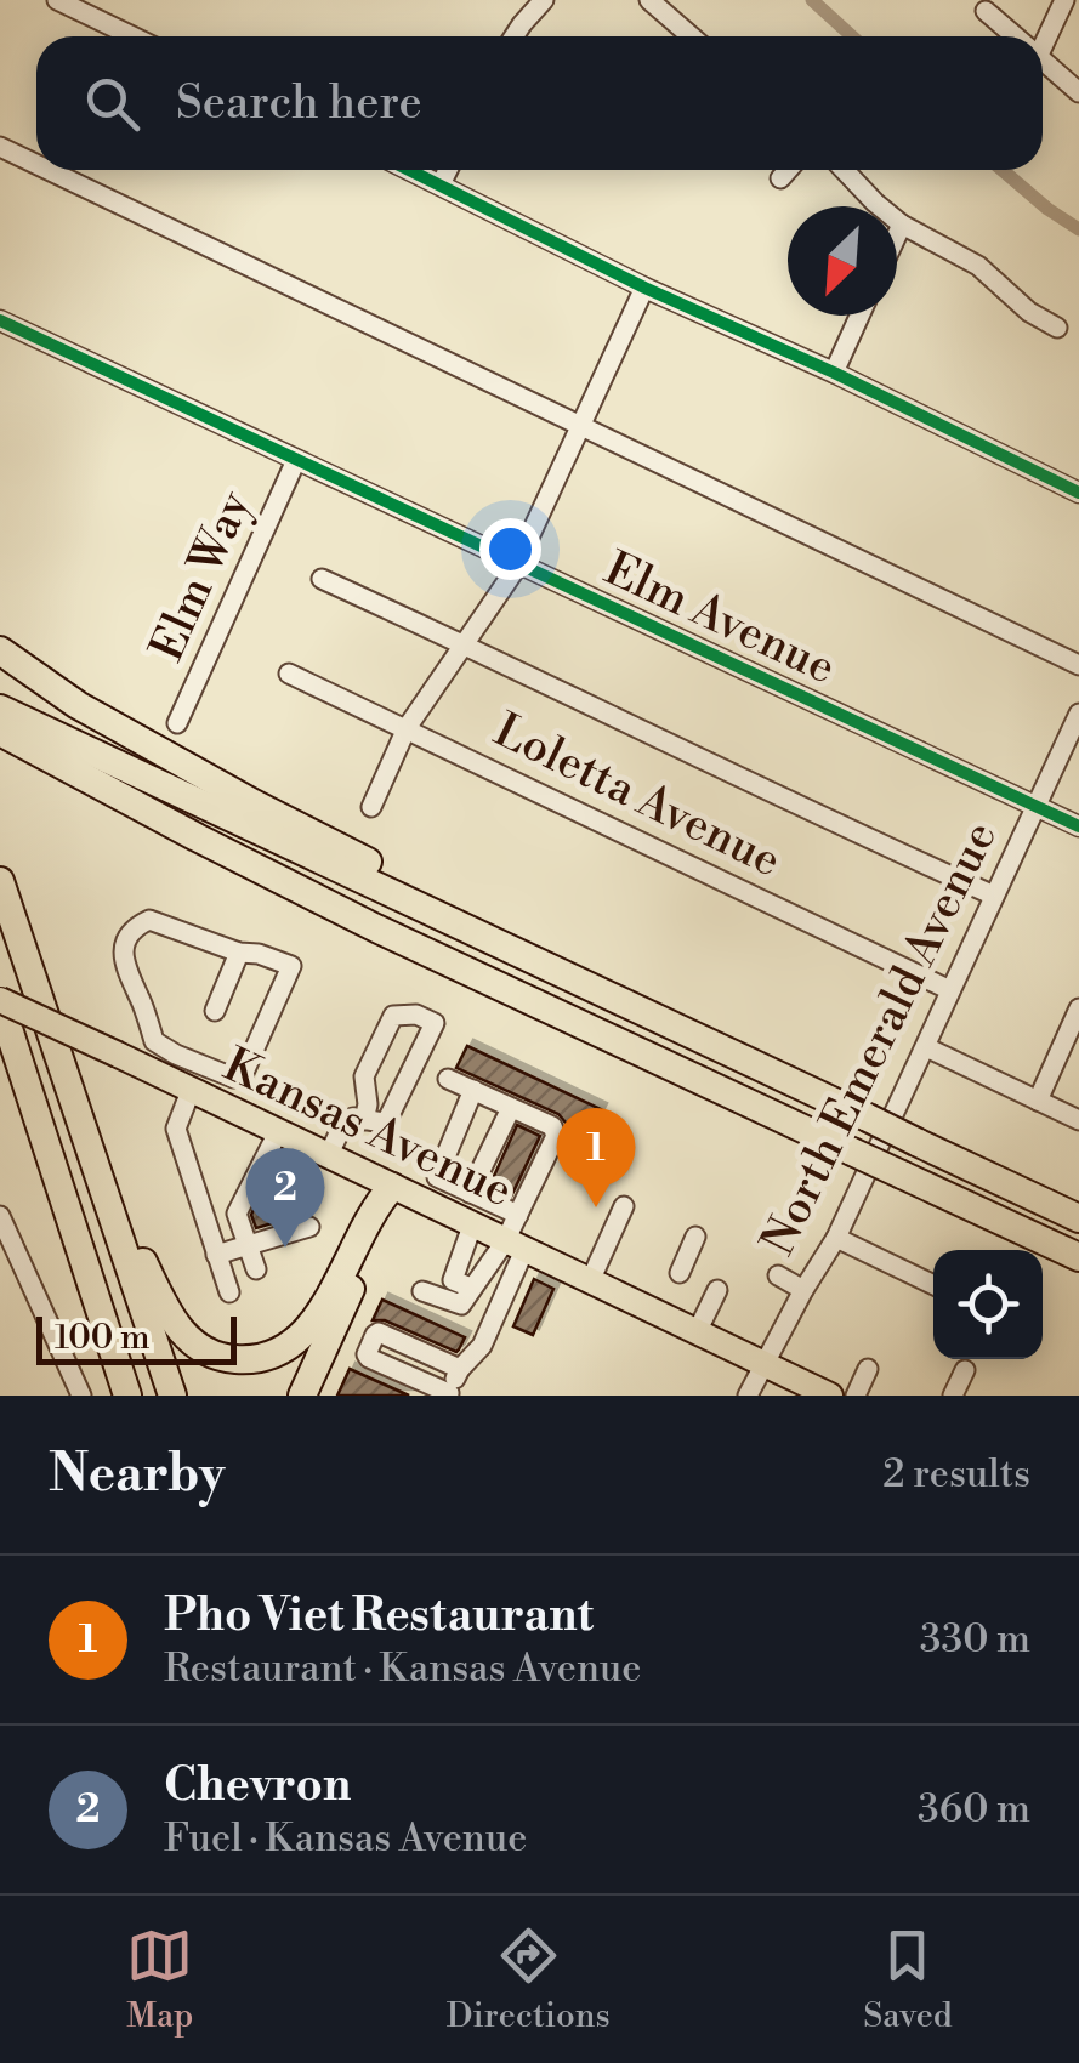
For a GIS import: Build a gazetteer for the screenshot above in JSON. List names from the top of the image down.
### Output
{
  "streets": {
    "main road": ["Kansas Avenue"],
    "street": [
      "Elm Way",
      "Elm Avenue",
      "Loletta Avenue",
      "North Emerald Avenue"
    ]
  },
  "crossings": [
    ["Elm Way", "Elm Avenue"],
    ["Elm Avenue", "North Emerald Avenue"],
    ["Loletta Avenue", "North Emerald Avenue"],
    ["North Emerald Avenue", "Kansas Avenue"]
  ],
  "scale_bar": "100 m",
  "north": "bottom left",
  "page": {
    "search": "Search here",
    "pins": ["1", "2"],
    "scale": "100 m",
    "heading": ["Nearby", "2 results"],
    "list": [
      {
        "mark": "1",
        "name": "Pho Viet Restaurant",
        "note": "Restaurant · Kansas Avenue",
        "value": "330 m"
      },
      {
        "mark": "2",
        "name": "Chevron",
        "note": "Fuel · Kansas Avenue",
        "value": "360 m"
      }
    ],
    "nav": ["Map", "Directions", "Saved"]
  }
}
